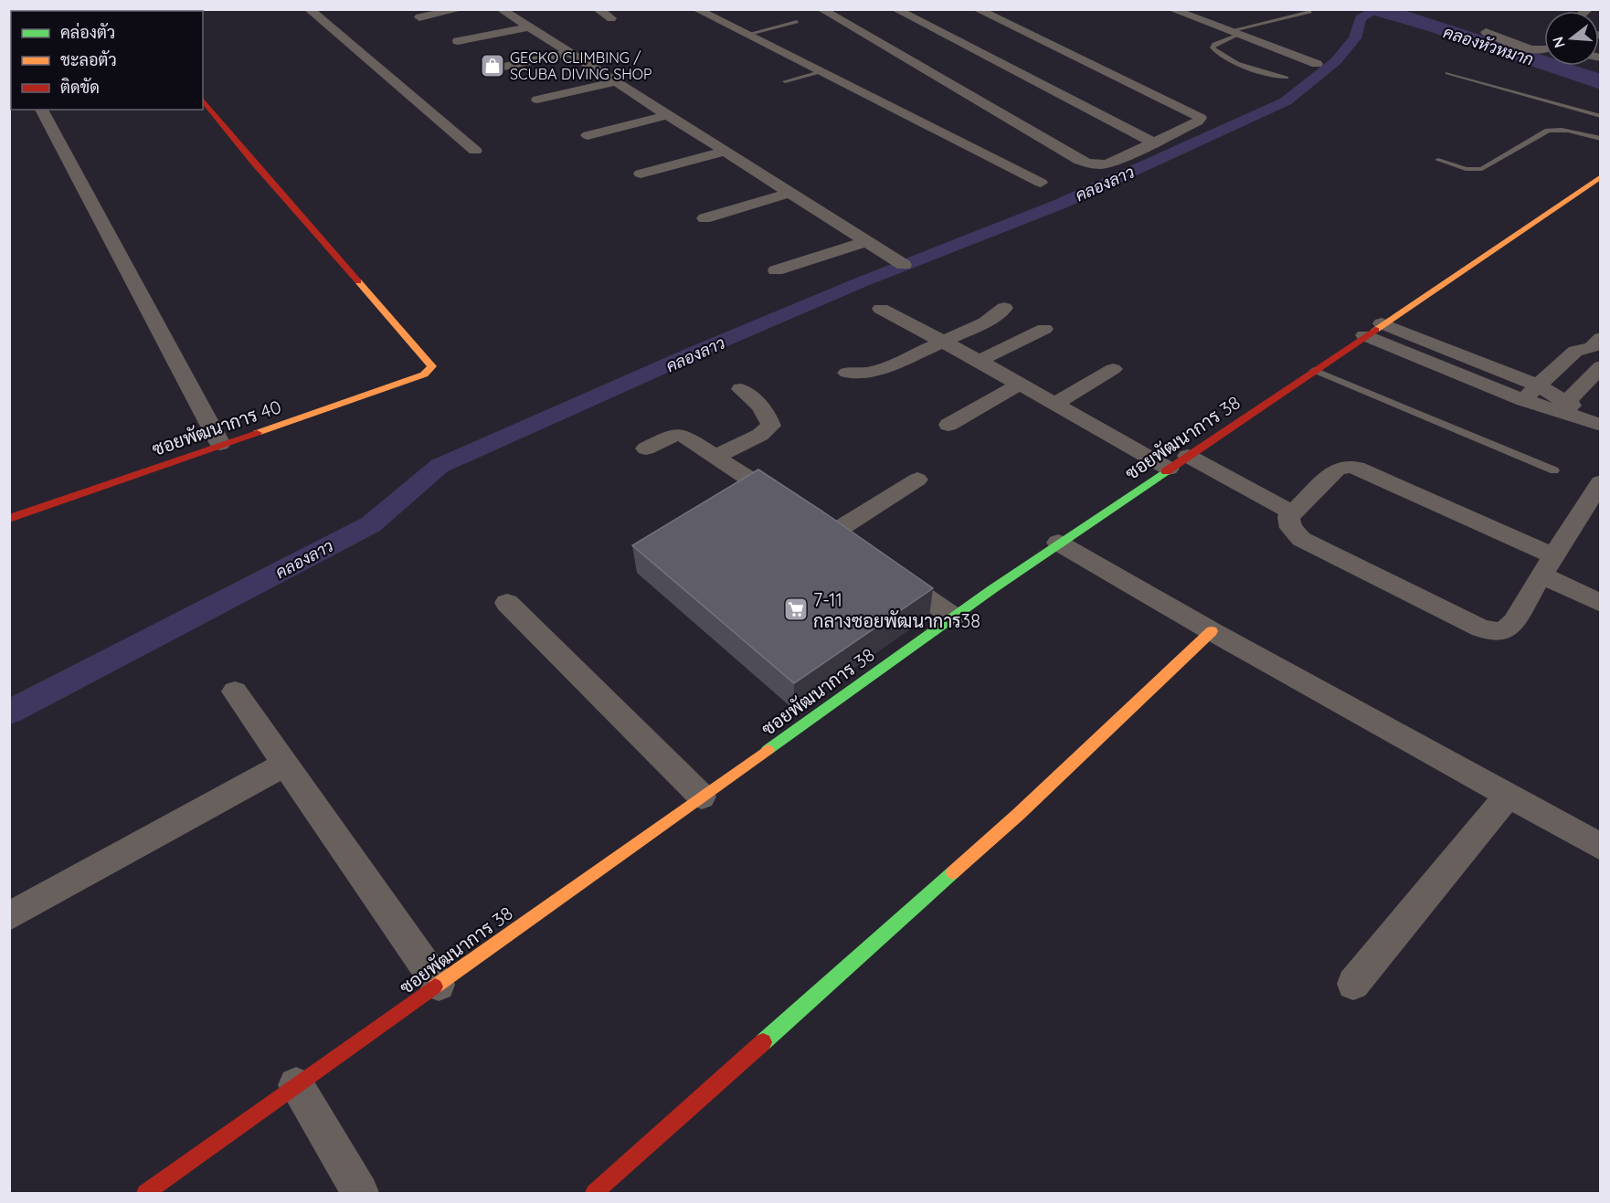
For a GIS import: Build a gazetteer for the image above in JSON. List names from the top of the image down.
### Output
{
  "streets": {
    "street": ["ซอยพัฒนาการ 40", "ซอยพัฒนาการ 38"]
  },
  "water": ["คลองหัวหมาก", "คลองลาว"],
  "places": {
    "shop": ["GECKO CLIMBING / SCUBA DIVING SHOP"],
    "supermarket": ["7-11 กลางซอยพัฒนาการ38"]
  },
  "legend": ["คล่องตัว", "ชะลอตัว", "ติดขัด"],
  "north": "left"
}
